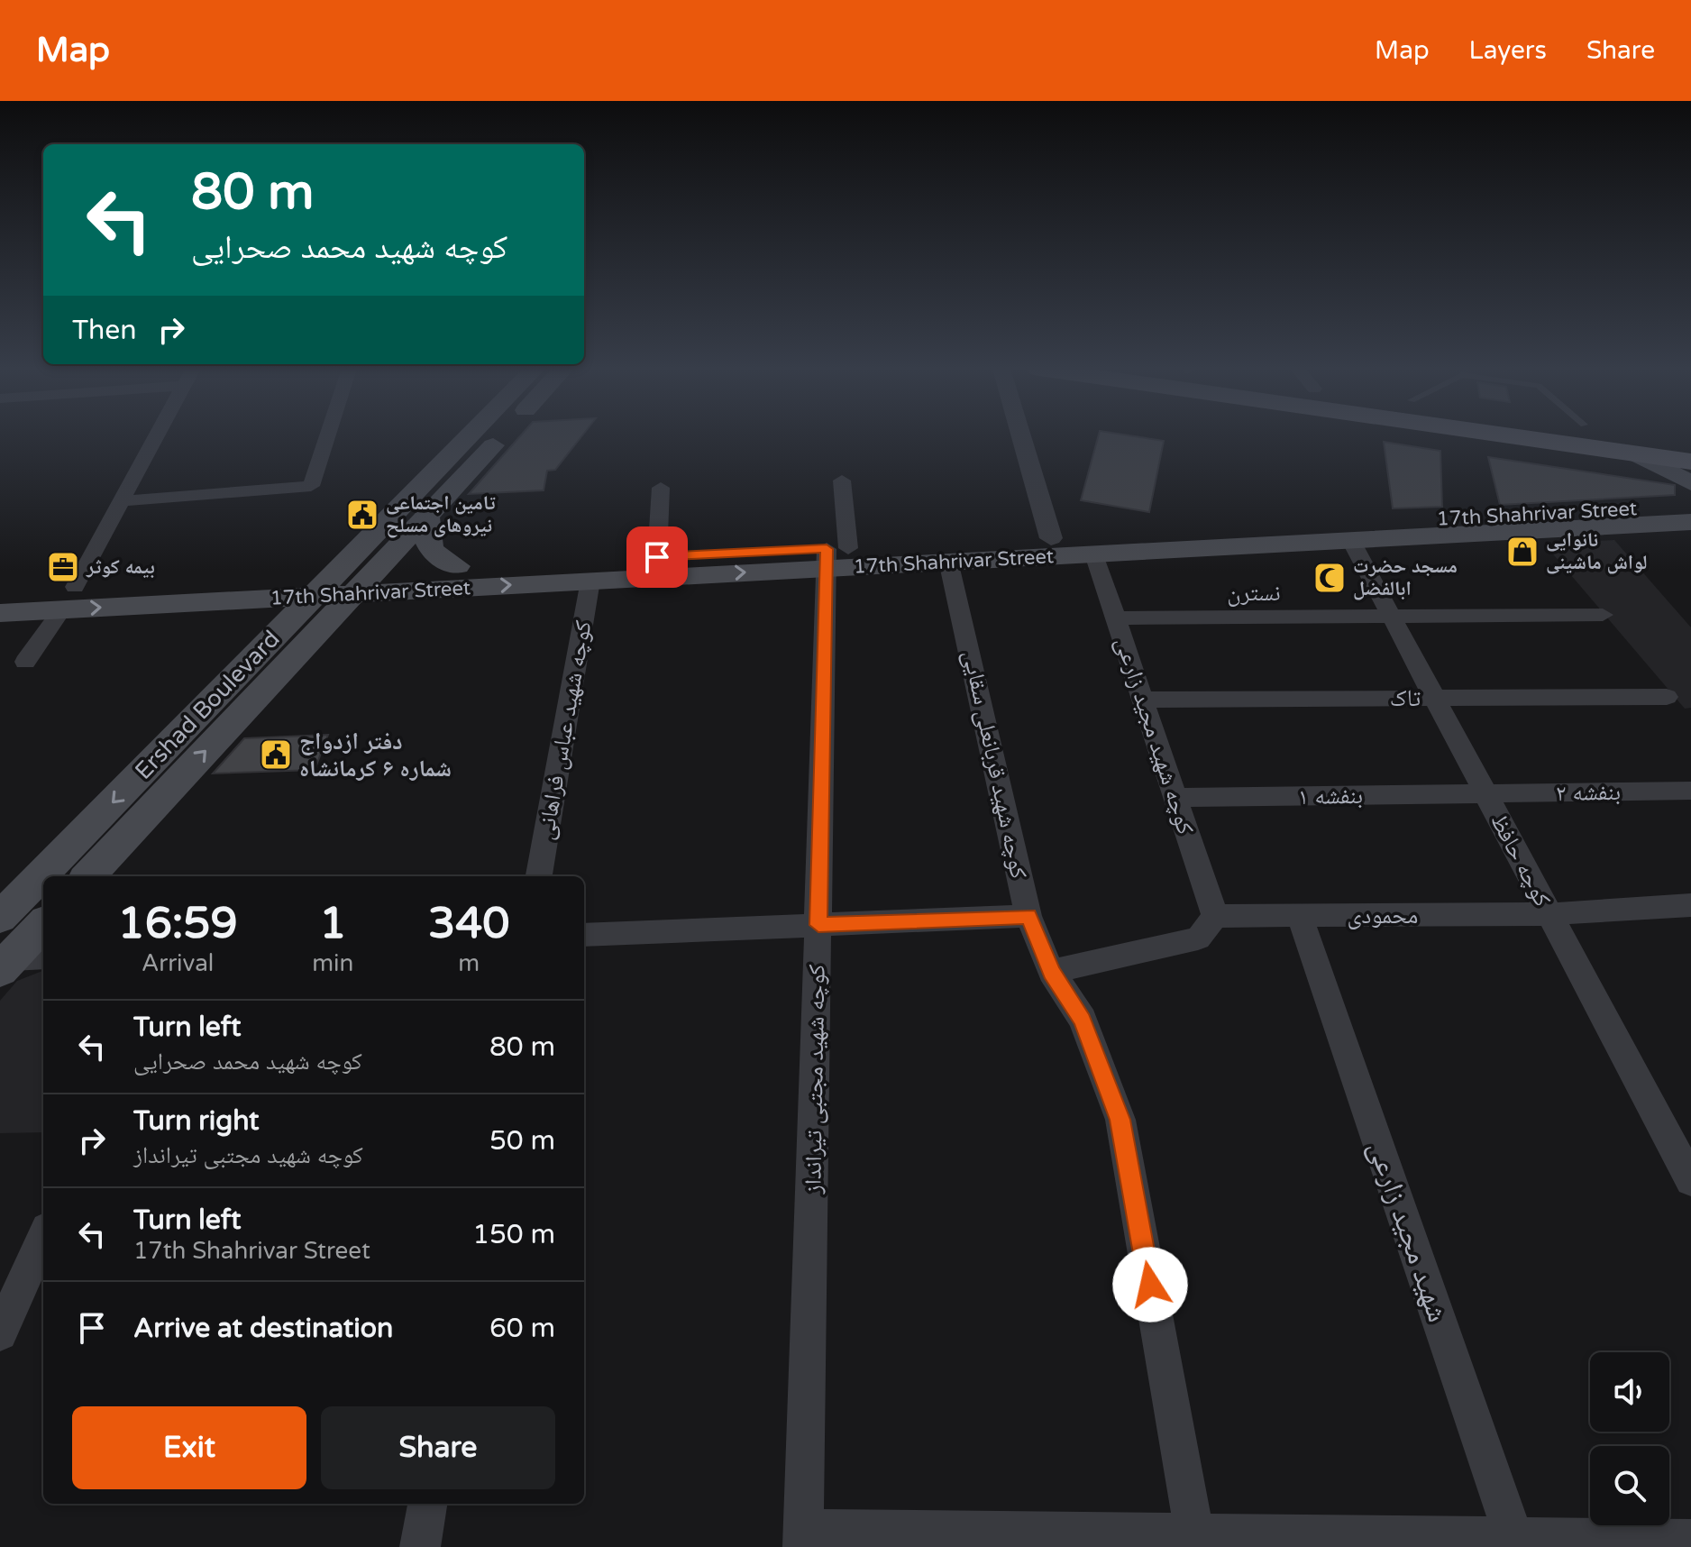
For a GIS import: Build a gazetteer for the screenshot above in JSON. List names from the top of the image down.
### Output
{
  "streets": {
    "main road": ["17th Shahrivar Street", "Ershad Boulevard"],
    "street": [
      "نسترن",
      "تاک",
      "کوچه شهید عباس فراهانی",
      "کوچه شهید مجید زارعی",
      "کوچه شهید قربانعلی سقایی",
      "بنفشه ۲",
      "بنفشه ۱",
      "کوچه حافظ",
      "محمودی",
      "کوچه شهید مجتبی تیرانداز",
      "شهید مجید زارعی"
    ]
  },
  "crossings": [
    ["17th Shahrivar Street", "Ershad Boulevard"],
    ["17th Shahrivar Street", "کوچه شهید عباس فراهانی"],
    ["17th Shahrivar Street", "کوچه شهید مجید زارعی"],
    ["17th Shahrivar Street", "کوچه شهید قربانعلی سقایی"],
    ["17th Shahrivar Street", "کوچه حافظ"],
    ["17th Shahrivar Street", "کوچه شهید مجتبی تیرانداز"],
    ["نسترن", "کوچه شهید مجید زارعی"],
    ["نسترن", "کوچه حافظ"],
    ["تاک", "کوچه شهید مجید زارعی"],
    ["تاک", "کوچه حافظ"],
    ["کوچه شهید مجید زارعی", "بنفشه ۱"],
    ["کوچه شهید مجید زارعی", "محمودی"],
    ["بنفشه ۲", "بنفشه ۱"],
    ["بنفشه ۲", "کوچه حافظ"],
    ["بنفشه ۱", "کوچه حافظ"],
    ["کوچه حافظ", "محمودی"],
    ["محمودی", "شهید مجید زارعی"]
  ],
  "places": {
    "public building": ["تامین اجتماعی نیروهای مسلح", "دفتر ازدواج شماره ۶ کرمانشاه"],
    "shop": ["نانوایی لواش ماشینی"],
    "office": ["بیمه کوثر"],
    "mosque": ["مسجد حضرت ابالفضل"]
  },
  "page": {
    "header": "Map",
    "nav": ["Map", "Layers", "Share"],
    "turn": ["80 m", "کوچه شهید محمد صحرایی"],
    "then": "Then",
    "eta": [
      "16:59",
      "Arrival",
      "1",
      "min",
      "340",
      "m"
    ],
    "list": [
      {
        "name": "Turn left",
        "note": "کوچه شهید محمد صحرایی",
        "value": "80 m"
      },
      {
        "name": "Turn right",
        "note": "کوچه شهید مجتبی تیرانداز",
        "value": "50 m"
      },
      {
        "name": "Turn left",
        "note": "17th Shahrivar Street",
        "value": "150 m"
      },
      {
        "name": "Arrive at destination",
        "value": "60 m"
      }
    ],
    "buttons": ["Exit", "Share"]
  }
}
